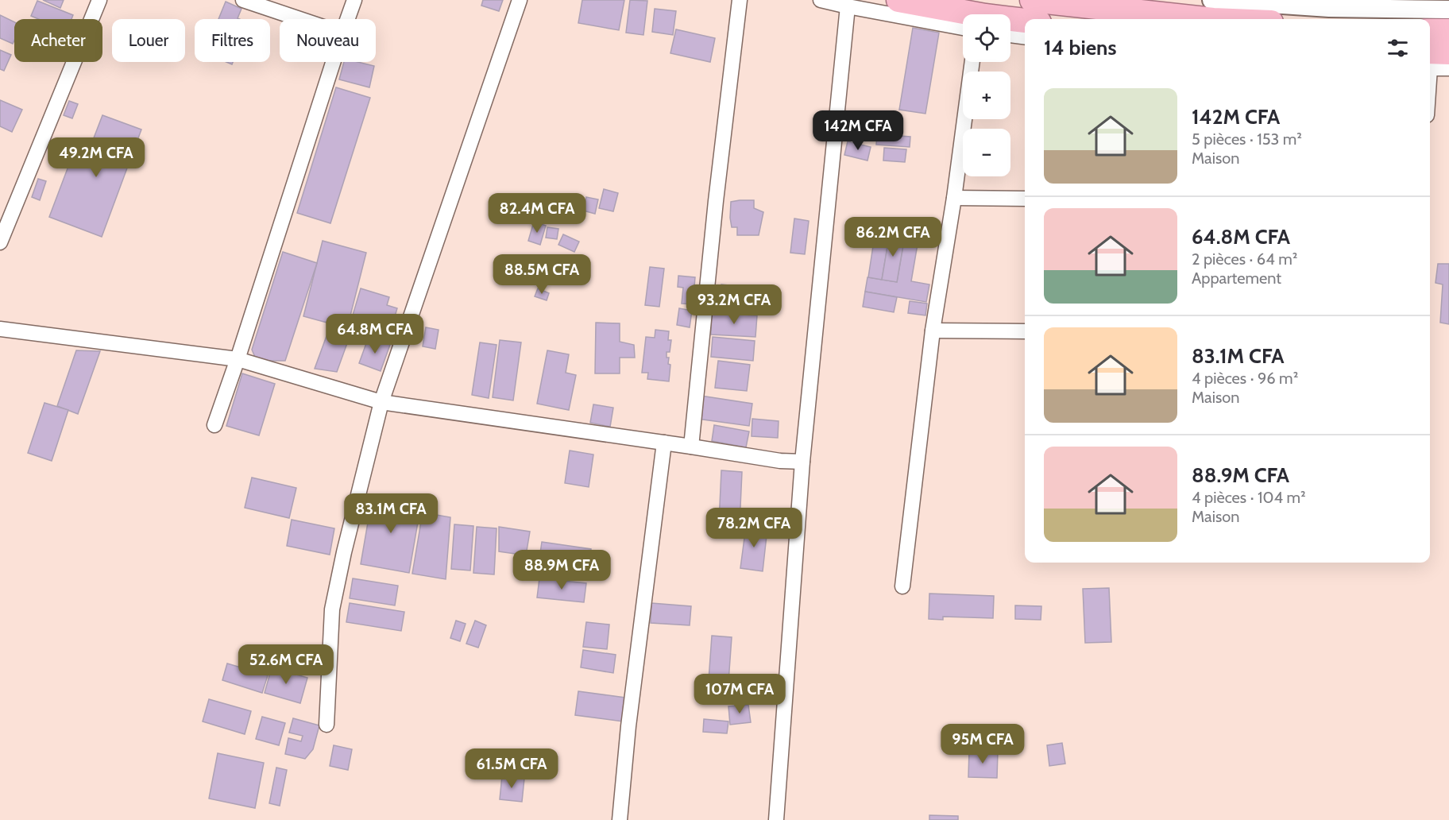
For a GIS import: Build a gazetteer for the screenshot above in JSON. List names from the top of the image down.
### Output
{
  "page": {
    "map_buttons": ["+", "−"],
    "chip": [
      "Acheter",
      "Louer",
      "Filtres",
      "Nouveau"
    ],
    "heading": "14 biens",
    "list": [
      {
        "name": "142M CFA",
        "note": "5 pièces · 153 m² · Maison"
      },
      {
        "name": "64.8M CFA",
        "note": "2 pièces · 64 m² · Appartement"
      },
      {
        "name": "83.1M CFA",
        "note": "4 pièces · 96 m² · Maison"
      },
      {
        "name": "88.9M CFA",
        "note": "4 pièces · 104 m² · Maison"
      }
    ],
    "price": [
      "142M CFA",
      "49.2M CFA",
      "82.4M CFA",
      "86.2M CFA",
      "88.5M CFA",
      "93.2M CFA",
      "64.8M CFA",
      "83.1M CFA",
      "78.2M CFA",
      "88.9M CFA",
      "52.6M CFA",
      "107M CFA",
      "95M CFA",
      "61.5M CFA"
    ]
  }
}
